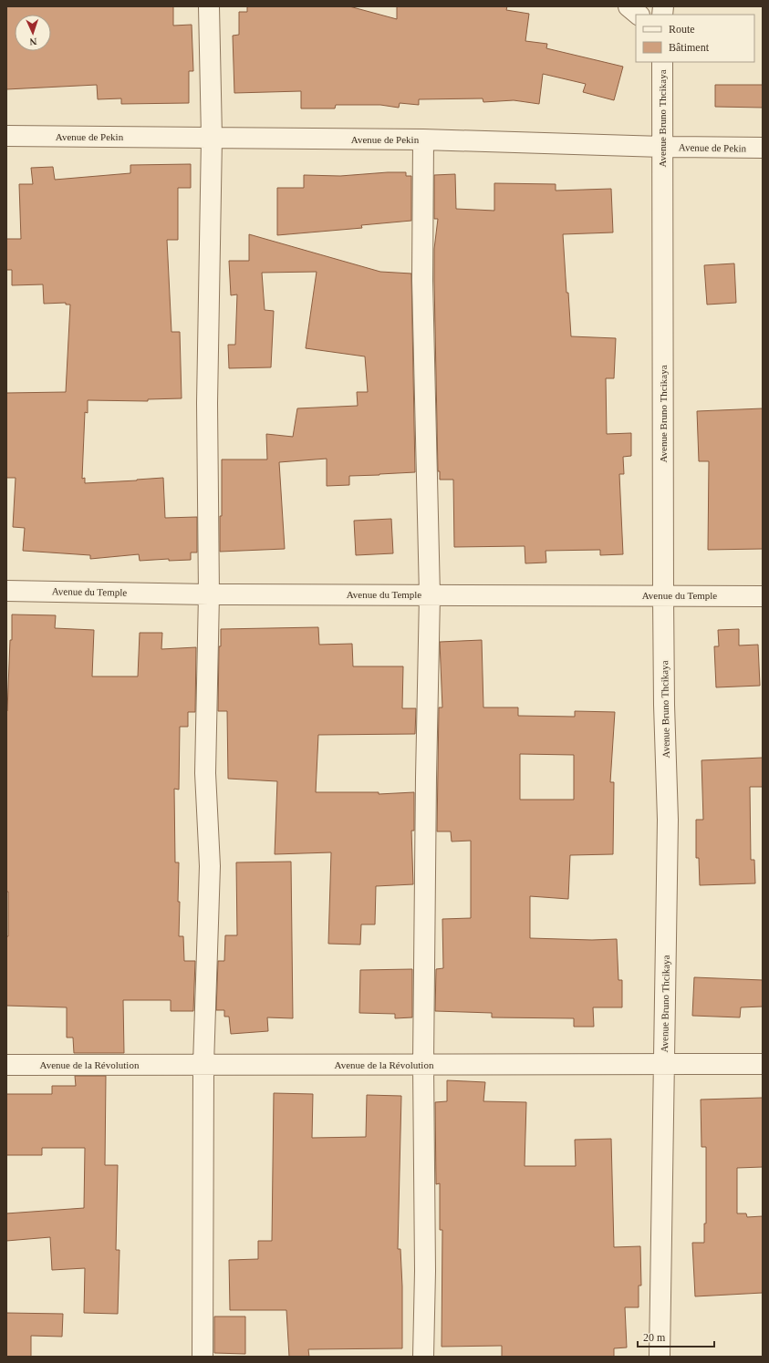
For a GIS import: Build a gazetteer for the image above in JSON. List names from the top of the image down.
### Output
{
  "streets": {
    "street": [
      "Avenue Bruno Thcikaya",
      "Avenue de Pekin",
      "Avenue du Temple",
      "Avenue de la Révolution"
    ]
  },
  "crossings": [
    ["Avenue Bruno Thcikaya", "Avenue de Pekin"],
    ["Avenue Bruno Thcikaya", "Avenue du Temple"],
    ["Avenue Bruno Thcikaya", "Avenue de la Révolution"]
  ],
  "legend": ["Route", "Bâtiment"],
  "scale_bar": "20 m",
  "north": "bottom"
}
